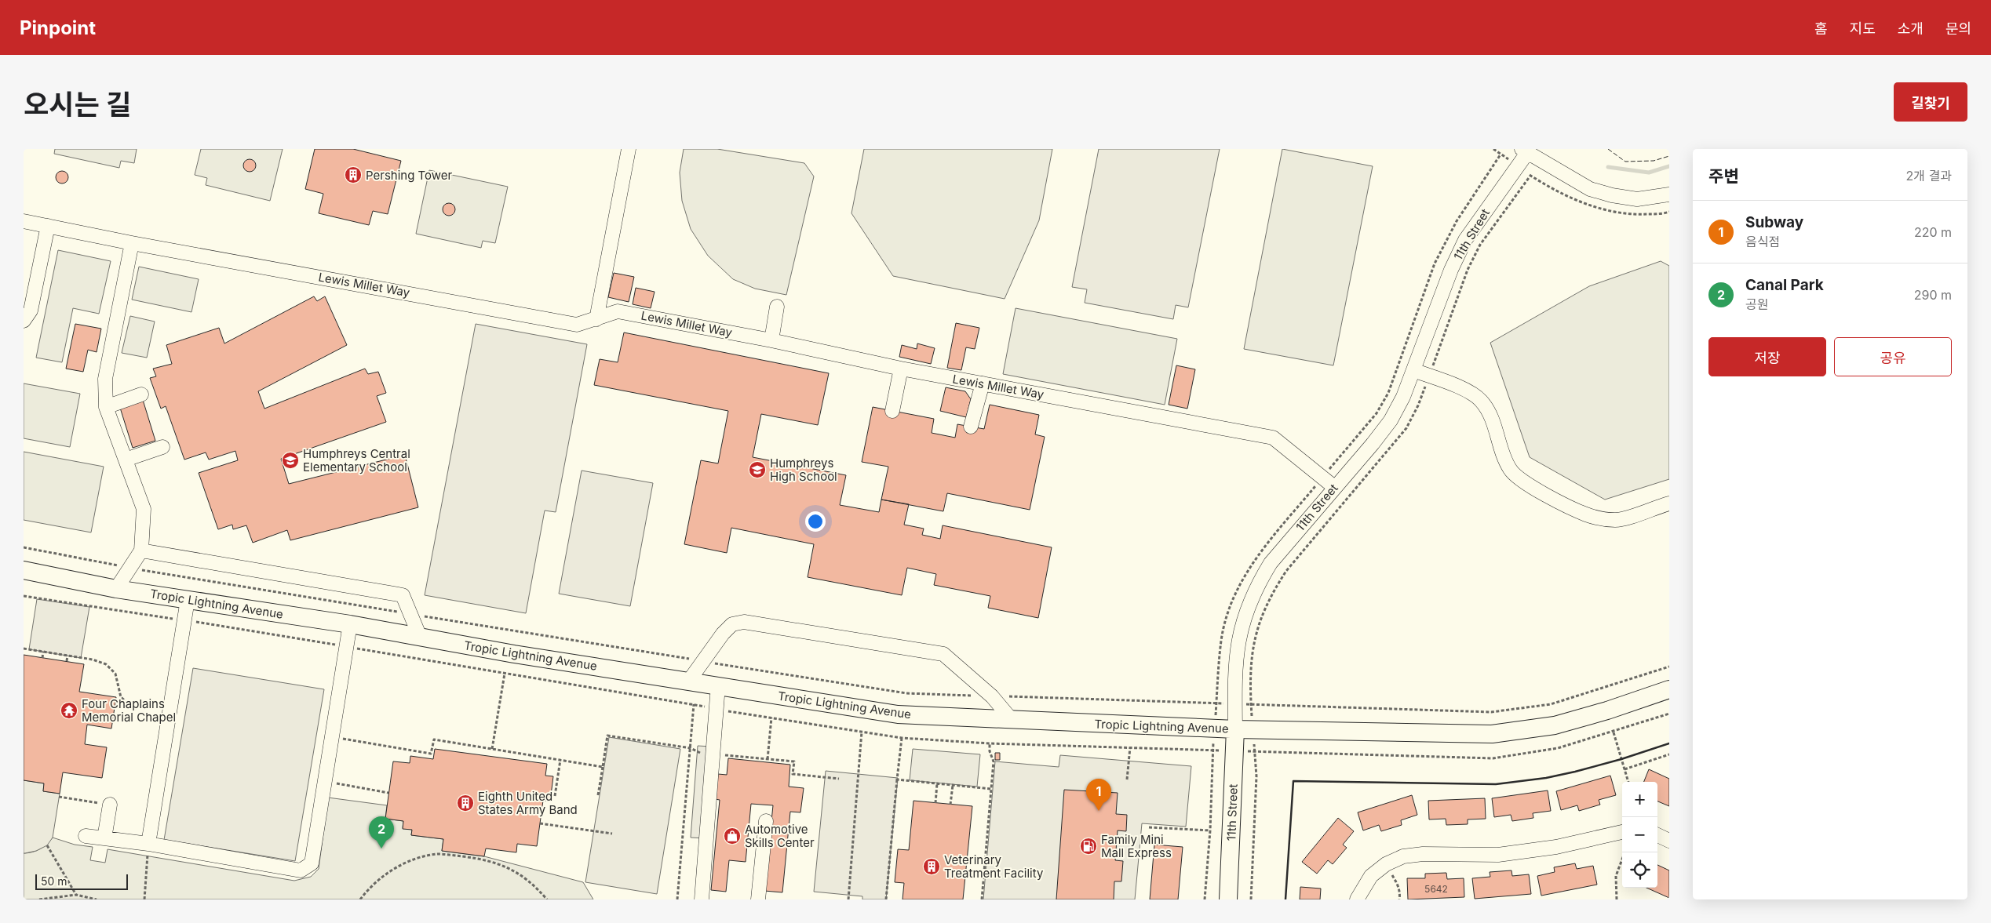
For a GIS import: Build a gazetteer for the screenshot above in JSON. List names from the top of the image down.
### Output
{
  "streets": {
    "main road": ["11th Street", "Tropic Lightning Avenue"],
    "street": ["Lewis Millet Way"]
  },
  "crossings": [
    ["11th Street", "Lewis Millet Way"],
    ["11th Street", "Tropic Lightning Avenue"]
  ],
  "places": {
    "building": ["Pershing Tower", "Eighth United States Army Band", "Veterinary Treatment Facility"],
    "school or university": ["Humphreys Central Elementary School", "Humphreys High School"],
    "temple": ["Four Chaplains Memorial Chapel"],
    "shop": ["Automotive Skills Center"],
    "fuel station": ["Family Mini Mall Express"]
  },
  "house_numbers": ["5642"],
  "scale_bar": "50 m",
  "page": {
    "header": "Pinpoint",
    "nav": [
      "홈",
      "지도",
      "소개",
      "문의"
    ],
    "title": "오시는 길",
    "buttons": [
      "길찾기",
      ["저장", "공유"]
    ],
    "heading": ["주변", "2개 결과"],
    "list": [
      {
        "mark": "1",
        "name": "Subway",
        "note": "음식점",
        "value": "220 m"
      },
      {
        "mark": "2",
        "name": "Canal Park",
        "note": "공원",
        "value": "290 m"
      }
    ],
    "pins": ["1", "2"],
    "map_buttons": ["+", "−"],
    "scale": "50 m"
  }
}
